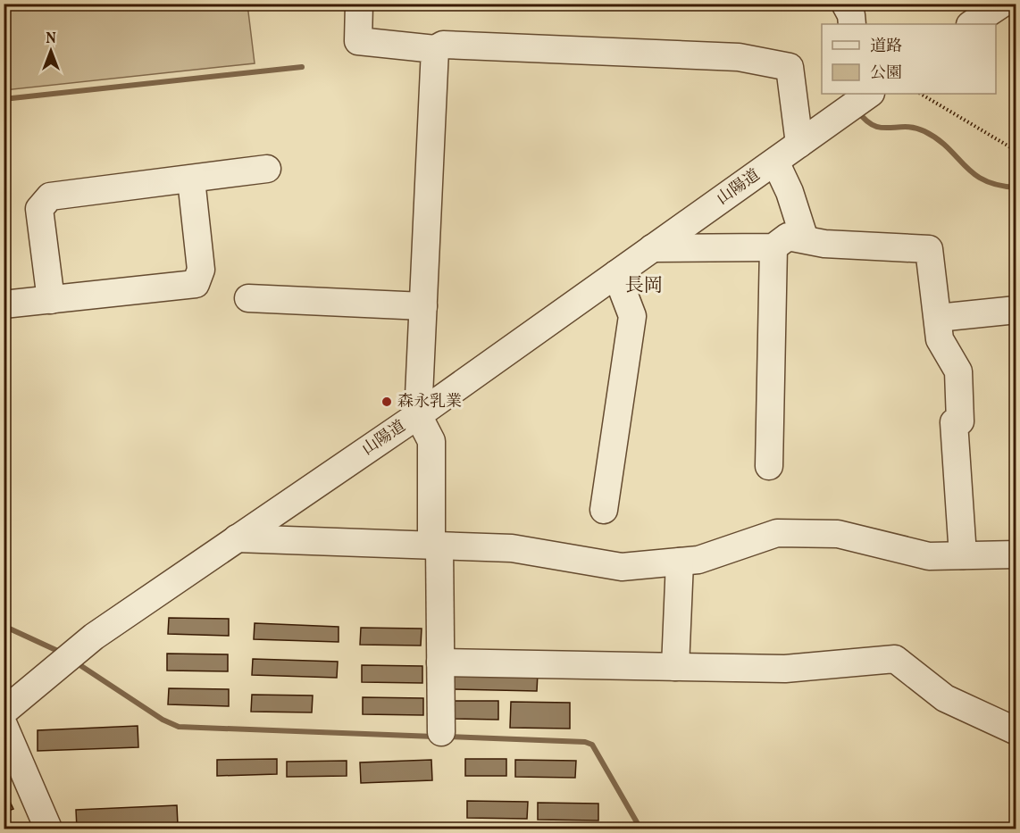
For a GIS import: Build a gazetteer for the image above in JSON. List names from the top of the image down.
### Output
{
  "streets": {
    "street": ["山陽道"]
  },
  "districts": ["長岡"],
  "places": ["森永乳業"],
  "legend": ["道路", "公園"],
  "north": "top"
}
